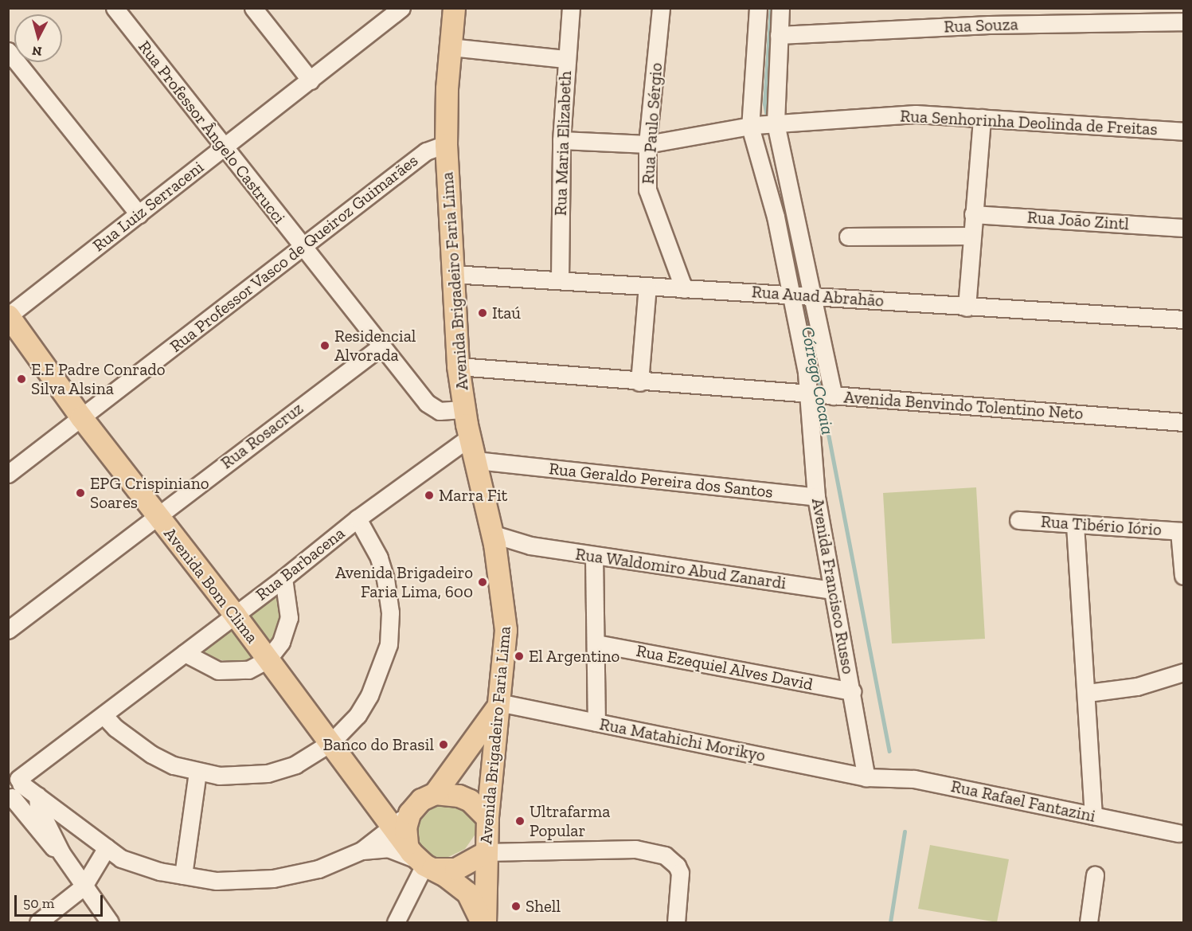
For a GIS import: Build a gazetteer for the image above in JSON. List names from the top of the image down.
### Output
{
  "streets": {
    "main road": ["Avenida Brigadeiro Faria Lima", "Avenida Bom Clima"],
    "street": [
      "Rua Souza",
      "Rua Senhorinha Deolinda de Freitas",
      "Rua Paulo Sérgio",
      "Rua Professor Ângelo Castrucci",
      "Rua Maria Elizabeth",
      "Rua Luiz Serraceni",
      "Rua João Zintl",
      "Rua Professor Vasco de Queiroz Guimarães",
      "Rua Auad Abrahão",
      "Avenida Benvindo Tolentino Neto",
      "Rua Rosacruz",
      "Rua Geraldo Pereira dos Santos",
      "Rua Tibério Iório",
      "Rua Barbacena",
      "Rua Waldomiro Abud Zanardi",
      "Avenida Francisco Russo",
      "Rua Ezequiel Alves David",
      "Rua Matahichi Morikyo",
      "Rua Rafael Fantazini"
    ]
  },
  "crossings": [
    ["Rua Senhorinha Deolinda de Freitas", "Rua Paulo Sérgio"],
    ["Rua Senhorinha Deolinda de Freitas", "Rua Maria Elizabeth"],
    ["Rua Paulo Sérgio", "Rua Auad Abrahão"],
    ["Rua Professor Ângelo Castrucci", "Rua Luiz Serraceni"],
    ["Rua Professor Ângelo Castrucci", "Rua Professor Vasco de Queiroz Guimarães"],
    ["Rua Professor Ângelo Castrucci", "Avenida Brigadeiro Faria Lima"],
    ["Rua Professor Ângelo Castrucci", "Rua Rosacruz"],
    ["Rua Maria Elizabeth", "Rua Auad Abrahão"],
    ["Rua Luiz Serraceni", "Avenida Bom Clima"],
    ["Rua Professor Vasco de Queiroz Guimarães", "Avenida Brigadeiro Faria Lima"],
    ["Rua Professor Vasco de Queiroz Guimarães", "Avenida Bom Clima"],
    ["Avenida Brigadeiro Faria Lima", "Rua Auad Abrahão"],
    ["Avenida Brigadeiro Faria Lima", "Avenida Benvindo Tolentino Neto"],
    ["Avenida Brigadeiro Faria Lima", "Rua Geraldo Pereira dos Santos"],
    ["Avenida Brigadeiro Faria Lima", "Rua Barbacena"],
    ["Avenida Brigadeiro Faria Lima", "Rua Waldomiro Abud Zanardi"],
    ["Avenida Brigadeiro Faria Lima", "Avenida Bom Clima"],
    ["Avenida Brigadeiro Faria Lima", "Rua Matahichi Morikyo"],
    ["Avenida Benvindo Tolentino Neto", "Avenida Francisco Russo"],
    ["Rua Rosacruz", "Avenida Bom Clima"],
    ["Rua Geraldo Pereira dos Santos", "Avenida Francisco Russo"],
    ["Rua Barbacena", "Avenida Bom Clima"],
    ["Rua Waldomiro Abud Zanardi", "Avenida Francisco Russo"],
    ["Avenida Francisco Russo", "Rua Ezequiel Alves David"],
    ["Avenida Francisco Russo", "Rua Matahichi Morikyo"],
    ["Avenida Francisco Russo", "Rua Rafael Fantazini"],
    ["Rua Matahichi Morikyo", "Rua Rafael Fantazini"]
  ],
  "water": ["Córrego Cocaia"],
  "places": [
    "Itaú",
    "Residencial Alvorada",
    "E.E Padre Conrado Silva Alsina",
    "EPG Crispiniano Soares",
    "Marra Fit",
    "Avenida Brigadeiro Faria Lima, 600",
    "El Argentino",
    "Banco do Brasil",
    "Ultrafarma Popular",
    "Shell"
  ],
  "scale_bar": "50 m",
  "north": "bottom"
}
